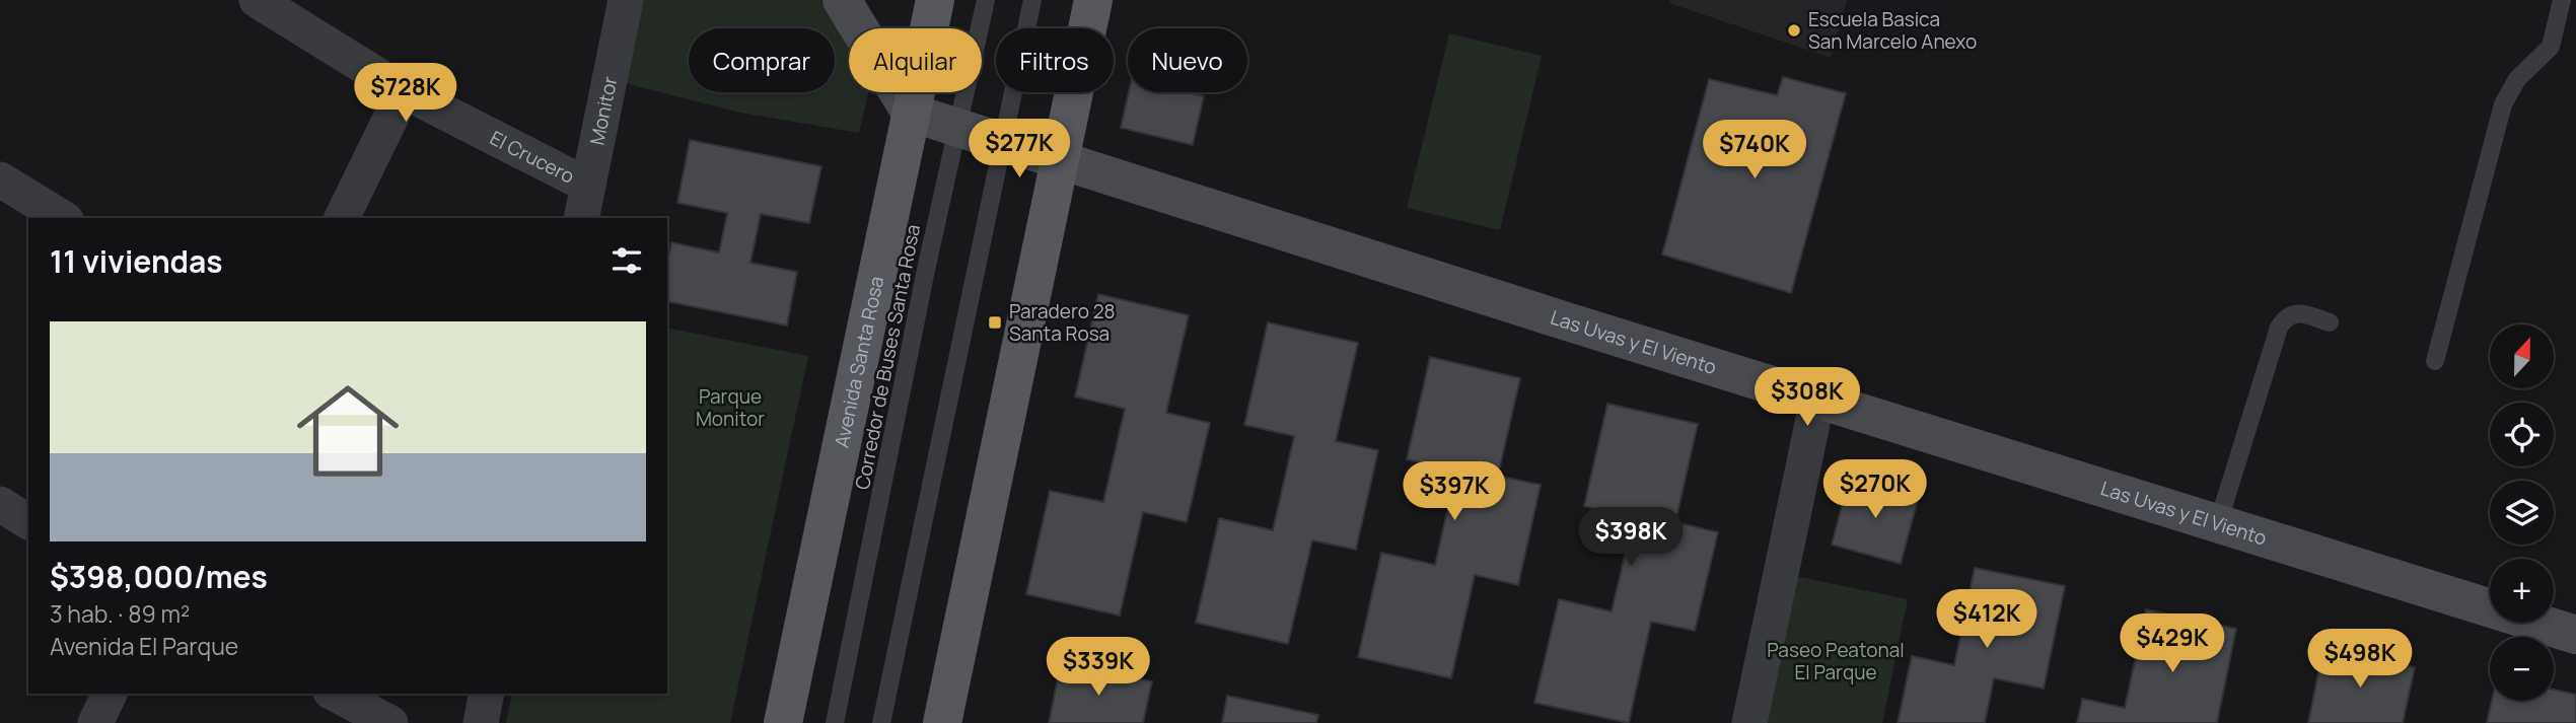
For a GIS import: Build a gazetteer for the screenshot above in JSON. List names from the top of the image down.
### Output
{
  "streets": {
    "main road": ["Avenida Santa Rosa"],
    "street": ["Monitor", "El Crucero", "Las Uvas y El Viento"],
    "lane": ["Corredor de Buses Santa Rosa"]
  },
  "crossings": [
    ["Monitor", "El Crucero"],
    ["Las Uvas y El Viento", "Corredor de Buses Santa Rosa"],
    ["Las Uvas y El Viento", "Avenida Santa Rosa"]
  ],
  "parks": ["Parque Monitor", "Paseo Peatonal El Parque"],
  "places": {
    "other": ["Escuela Basica San Marcelo Anexo"],
    "transit": ["Paradero 28 Santa Rosa"]
  },
  "north": "top",
  "page": {
    "chip": [
      "Comprar",
      "Alquilar",
      "Filtros",
      "Nuevo"
    ],
    "price": [
      "$728K",
      "$277K",
      "$740K",
      "$308K",
      "$270K",
      "$397K",
      "$398K",
      "$412K",
      "$429K",
      "$498K",
      "$339K"
    ],
    "heading": "11 viviendas",
    "list": [
      {
        "name": "$398,000/mes",
        "note": "3 hab. · 89 m² · Avenida El Parque"
      }
    ],
    "map_buttons": ["+", "−"]
  }
}
